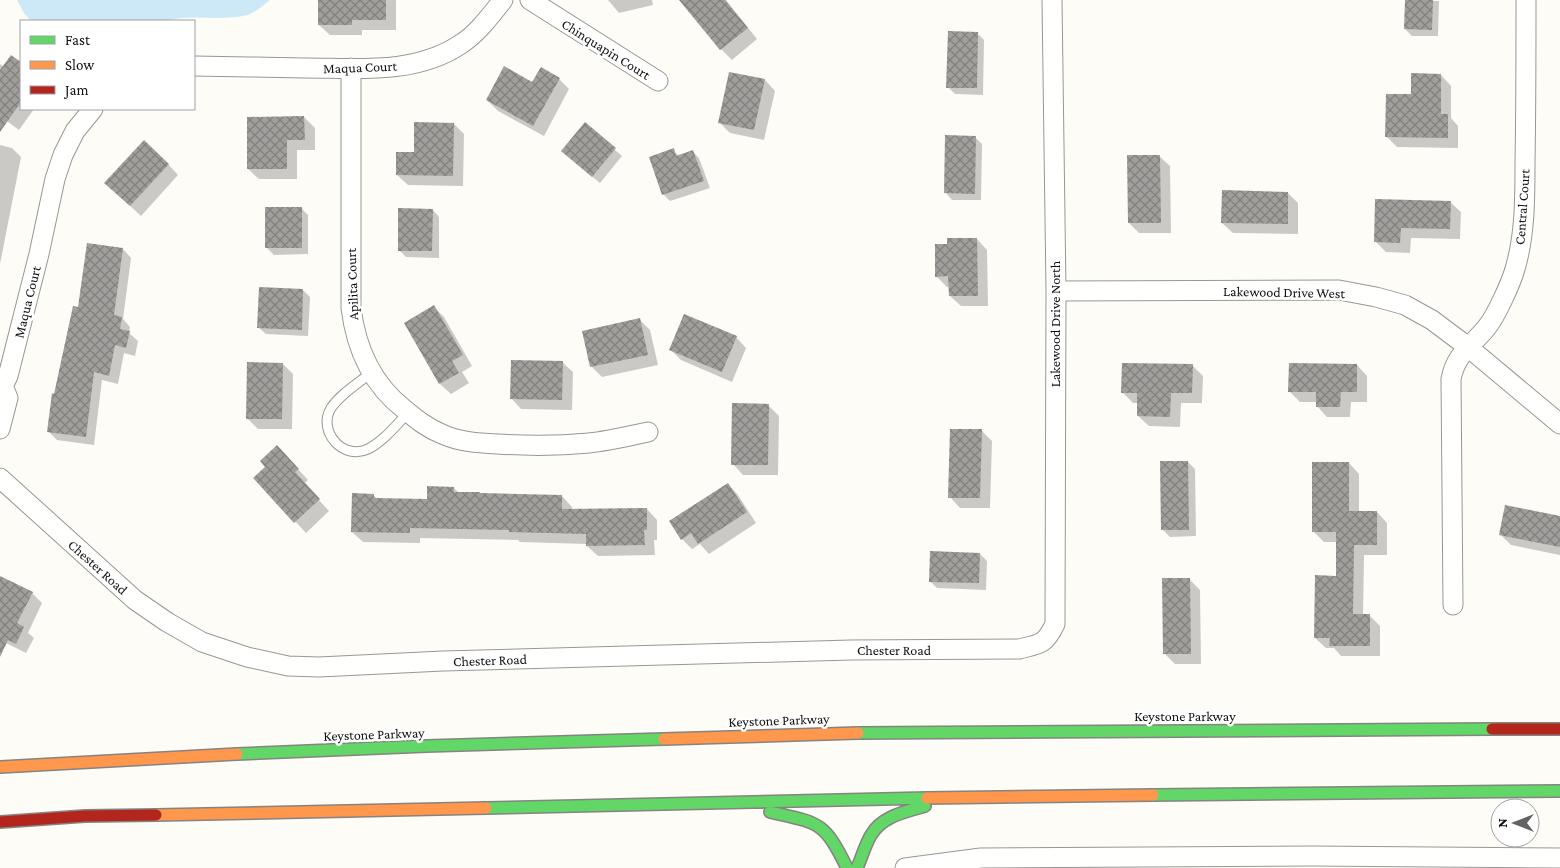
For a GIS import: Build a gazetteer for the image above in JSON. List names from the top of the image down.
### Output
{
  "streets": {
    "highway": ["Keystone Parkway"],
    "street": [
      "Chinquapin Court",
      "Maqua Court",
      "Central Court",
      "Apilita Court",
      "Lakewood Drive West",
      "Lakewood Drive North",
      "Chester Road"
    ]
  },
  "crossings": [
    ["Maqua Court", "Apilita Court"],
    ["Central Court", "Lakewood Drive West"],
    ["Lakewood Drive West", "Lakewood Drive North"],
    ["Lakewood Drive North", "Chester Road"]
  ],
  "legend": ["Fast", "Slow", "Jam"],
  "north": "left"
}
